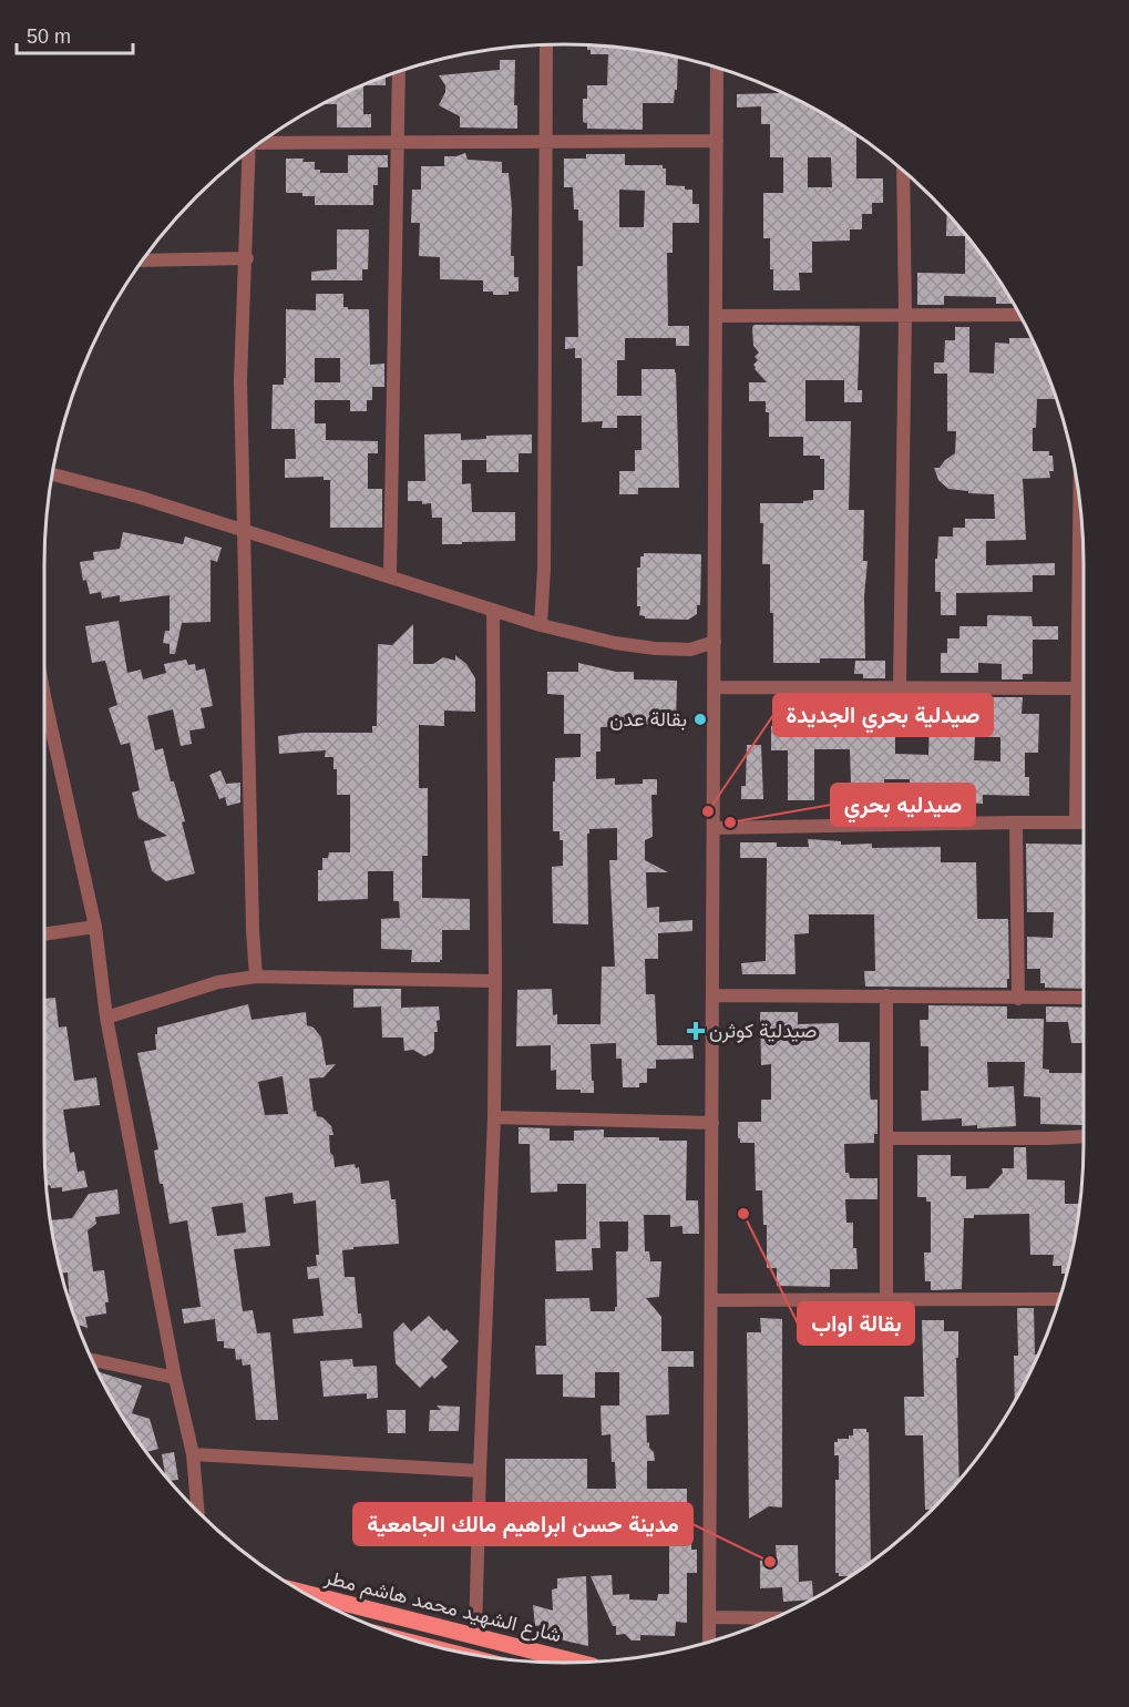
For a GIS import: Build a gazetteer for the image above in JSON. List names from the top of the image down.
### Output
{
  "streets": {
    "main road": ["شارع الشهيد محمد هاشم مطر"]
  },
  "places": {
    "other": [
      "بقالة عدن",
      "صيدلية بحري الجديدة",
      "صيدليه بحري",
      "بقالة اواب",
      "مدينة حسن ابراهيم مالك الجامعية"
    ],
    "health": ["صيدلية كوثرن"]
  },
  "scale_bar": "50 m"
}
